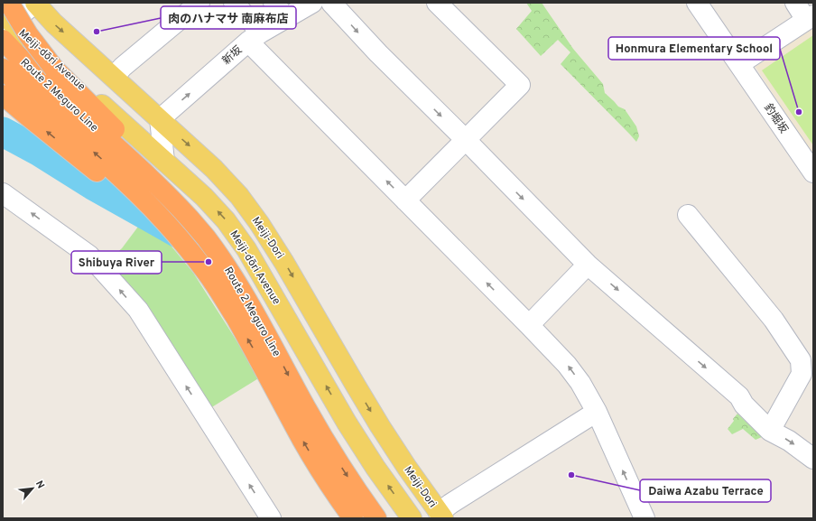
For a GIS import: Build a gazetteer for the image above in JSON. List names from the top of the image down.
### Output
{
  "streets": {
    "highway": ["Route 2 Meguro Line"],
    "main road": ["Meiji-dōri Avenue", "Meiji-Dori"],
    "street": ["新坂", "釣堀坂"]
  },
  "crossings": [
    ["新坂", "Meiji-Dori"],
    ["Meiji-dōri Avenue", "Route 2 Meguro Line"]
  ],
  "one_way": ["Meiji-dōri Avenue", "Meiji-Dori"],
  "places": [
    "肉のハナマサ 南麻布店",
    "Honmura Elementary School",
    "Shibuya River",
    "Daiwa Azabu Terrace"
  ],
  "north": "top right"
}
